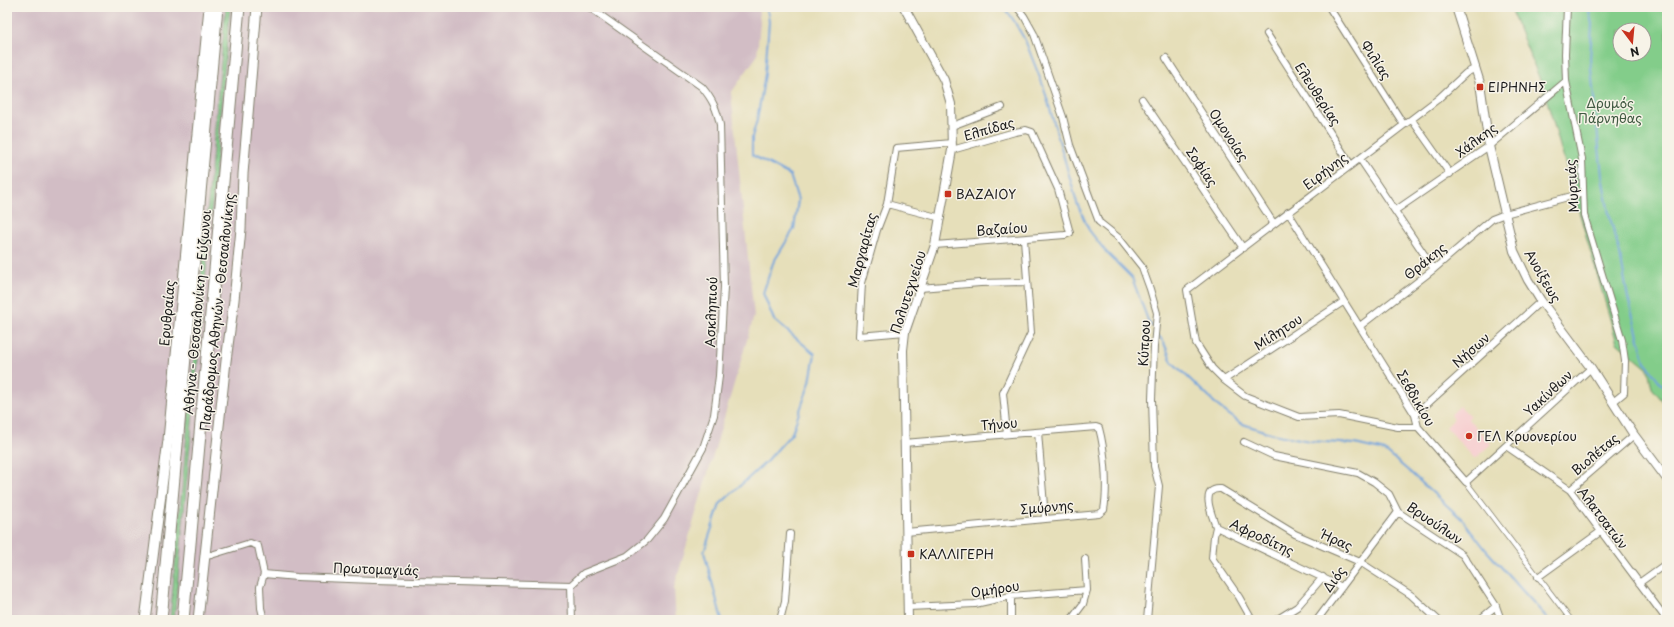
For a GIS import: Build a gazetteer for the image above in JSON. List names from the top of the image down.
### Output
{
  "streets": {
    "highway": ["Αθήνα - Θεσσαλονίκη - Εύζωνοι"],
    "main road": ["Παράδρομος Αθηνών - Θεσσαλονίκης", "Ερυθραίας"],
    "street": [
      "Φιλίας",
      "Ελευθερίας",
      "Ελπίδας",
      "Ομονοίας",
      "Χάλκης",
      "Σοφίας",
      "Ειρήνης",
      "Μυρτιάς",
      "Βαζαίου",
      "Μαργαρίτας",
      "Θράκης",
      "Ανοίξεως",
      "Πολυτεχνείου",
      "Ασκληπιού",
      "Μίλητου",
      "Κύπρου",
      "Νήσων",
      "Υακίνθων",
      "Σεβδικίου",
      "Τήνου",
      "Βιολέτας",
      "Σμύρνης",
      "Αλατσατών",
      "Βρυούλων",
      "Αφροδίτης",
      "Ήρας",
      "Πρωτομαγιάς",
      "Διός",
      "Ομήρου"
    ]
  },
  "crossings": [
    ["Φιλίας", "Ειρήνης"],
    ["Ελευθερίας", "Ειρήνης"],
    ["Ελπίδας", "Βαζαίου"],
    ["Ελπίδας", "Μαργαρίτας"],
    ["Ελπίδας", "Πολυτεχνείου"],
    ["Ομονοίας", "Ειρήνης"],
    ["Χάλκης", "Μυρτιάς"],
    ["Χάλκης", "Ανοίξεως"],
    ["Σοφίας", "Ειρήνης"],
    ["Ειρήνης", "Ανοίξεως"],
    ["Ειρήνης", "Μίλητου"],
    ["Ειρήνης", "Σεβδικίου"],
    ["Μυρτιάς", "Θράκης"],
    ["Μυρτιάς", "Ανοίξεως"],
    ["Βαζαίου", "Πολυτεχνείου"],
    ["Μαργαρίτας", "Πολυτεχνείου"],
    ["Θράκης", "Ανοίξεως"],
    ["Θράκης", "Σεβδικίου"],
    ["Ανοίξεως", "Νήσων"],
    ["Ανοίξεως", "Υακίνθων"],
    ["Ανοίξεως", "Βιολέτας"],
    ["Πολυτεχνείου", "Τήνου"],
    ["Πολυτεχνείου", "Σμύρνης"],
    ["Πολυτεχνείου", "Ομήρου"],
    ["Ασκληπιού", "Πρωτομαγιάς"],
    ["Μίλητου", "Σεβδικίου"],
    ["Νήσων", "Σεβδικίου"],
    ["Υακίνθων", "Σεβδικίου"],
    ["Υακίνθων", "Αλατσατών"],
    ["Τήνου", "Σμύρνης"],
    ["Βιολέτας", "Αλατσατών"],
    ["Βρυούλων", "Διός"],
    ["Αφροδίτης", "Ήρας"],
    ["Αφροδίτης", "Διός"],
    ["Ήρας", "Διός"]
  ],
  "parks": ["Δρυμός Πάρνηθας"],
  "places": {
    "transit": ["ΕΙΡΗΝΗΣ", "ΒΑΖΑΙΟΥ", "ΚΑΛΛΙΓΕΡΗ"],
    "other": ["ΓΕΛ Κρυονερίου"]
  },
  "north": "bottom"
}
